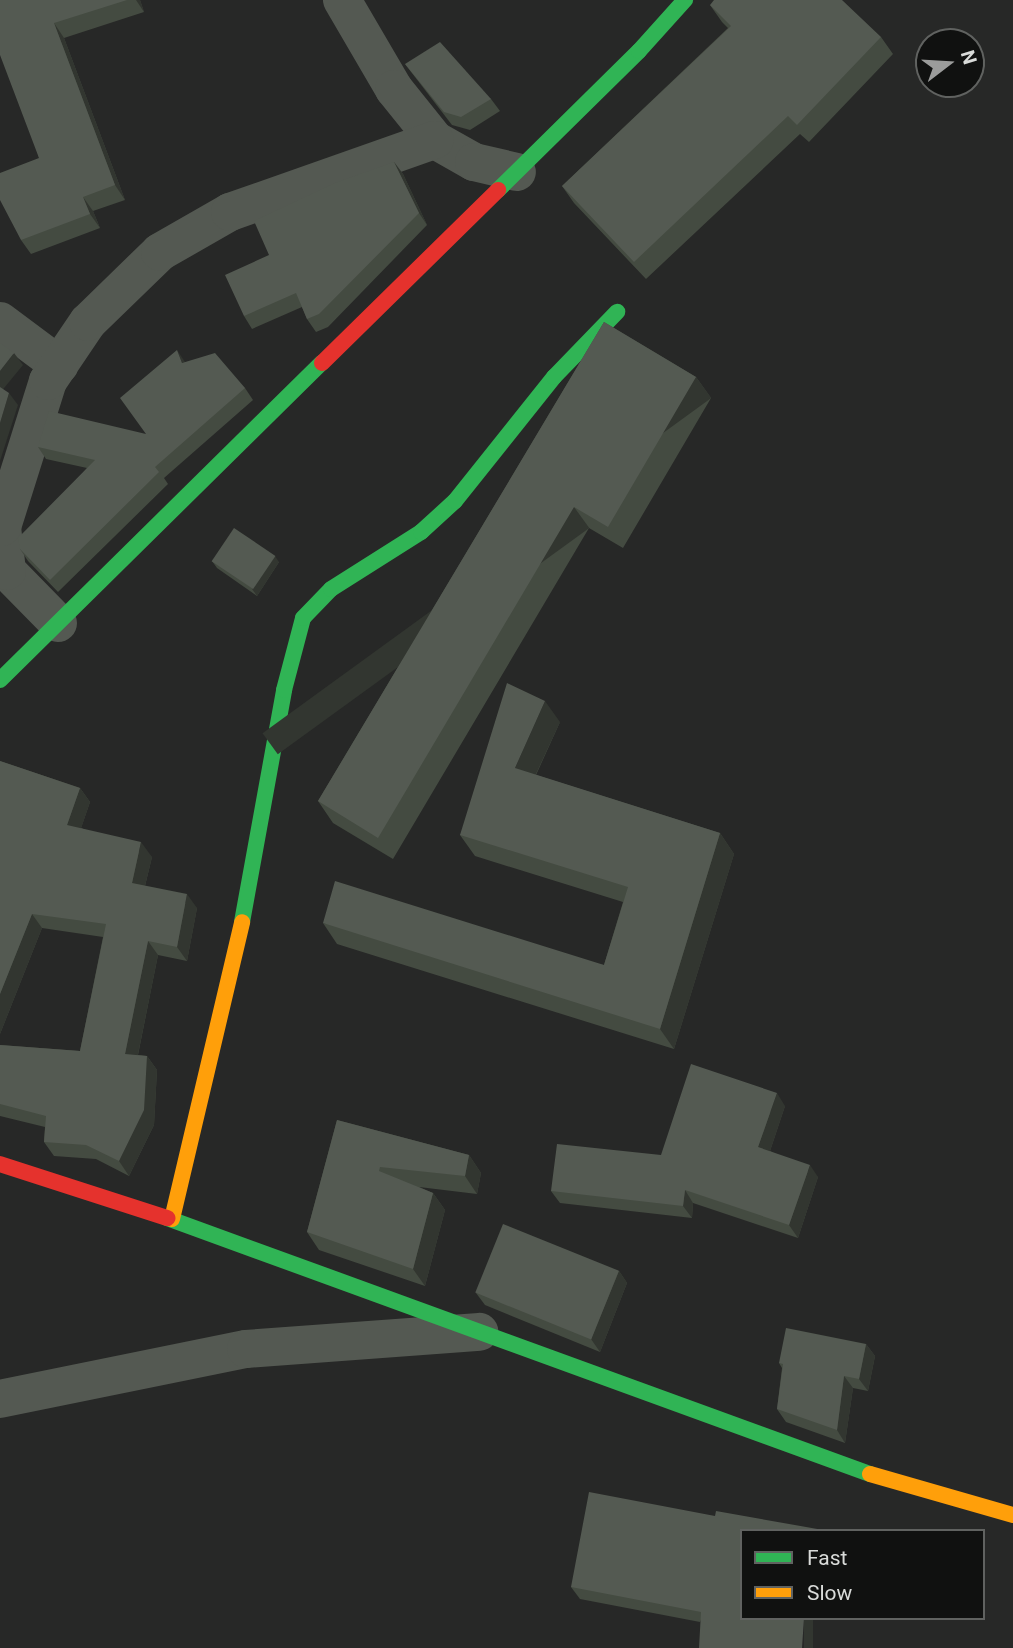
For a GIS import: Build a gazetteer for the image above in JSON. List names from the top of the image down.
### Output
{
  "legend": ["Fast", "Slow"],
  "north": "right"
}
